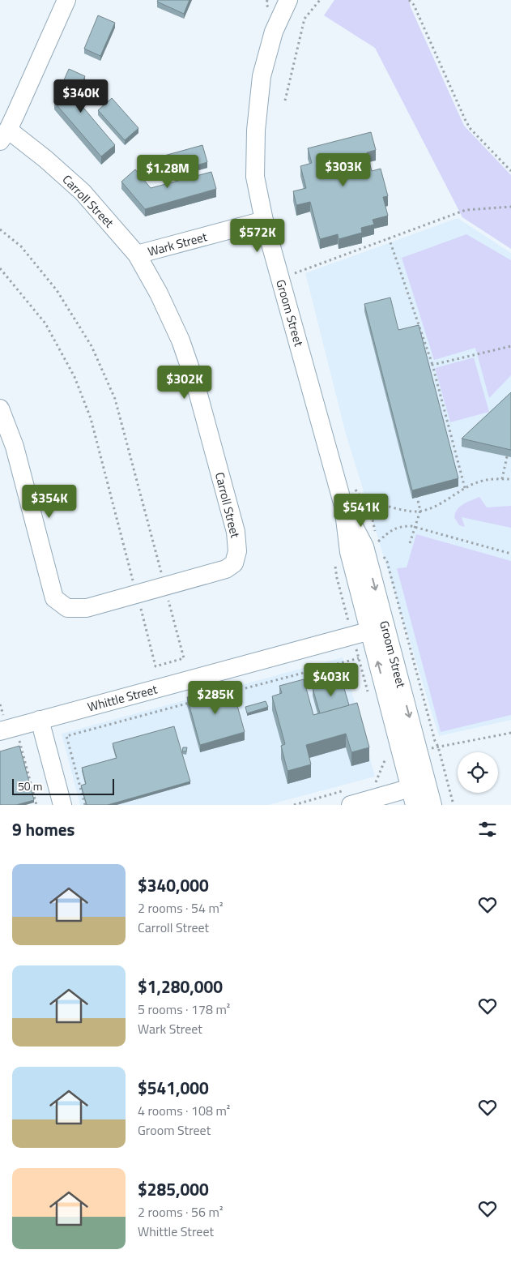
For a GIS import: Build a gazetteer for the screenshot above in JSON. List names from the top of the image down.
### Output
{
  "streets": {
    "street": [
      "Carroll Street",
      "Wark Street",
      "Groom Street",
      "Whittle Street"
    ]
  },
  "crossings": [
    ["Carroll Street", "Wark Street"],
    ["Wark Street", "Groom Street"],
    ["Groom Street", "Whittle Street"]
  ],
  "scale_bar": "50 m",
  "page": {
    "price": [
      "$340K",
      "$303K",
      "$1.28M",
      "$572K",
      "$302K",
      "$354K",
      "$541K",
      "$403K",
      "$285K"
    ],
    "scale": "50 m",
    "heading": "9 homes",
    "list": [
      {
        "name": "$340,000",
        "note": "2 rooms · 54 m² · Carroll Street"
      },
      {
        "name": "$1,280,000",
        "note": "5 rooms · 178 m² · Wark Street"
      },
      {
        "name": "$541,000",
        "note": "4 rooms · 108 m² · Groom Street"
      },
      {
        "name": "$285,000",
        "note": "2 rooms · 56 m² · Whittle Street"
      }
    ]
  }
}
